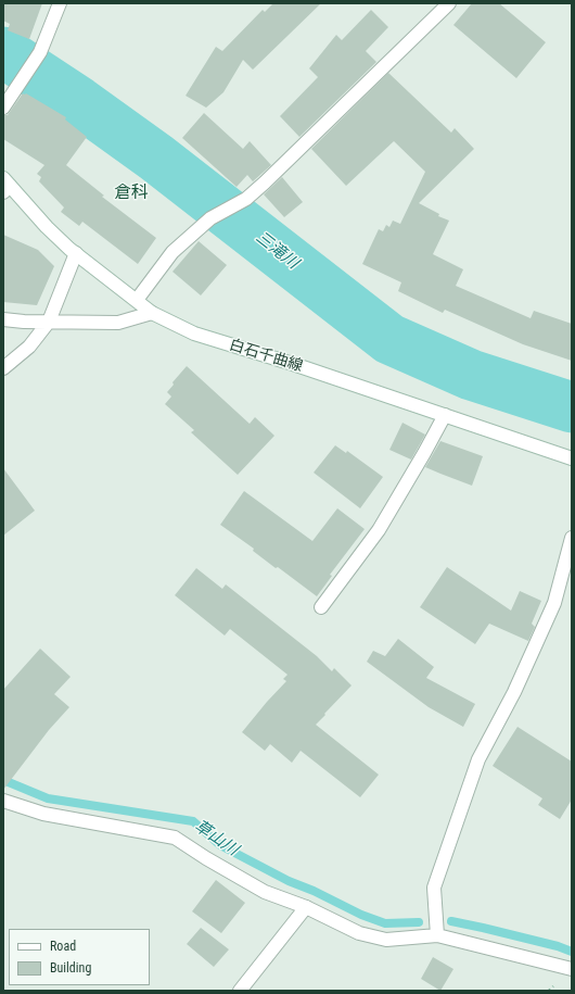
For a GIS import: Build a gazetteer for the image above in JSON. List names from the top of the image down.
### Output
{
  "streets": {
    "street": ["白石千曲線"]
  },
  "districts": ["倉科"],
  "water": ["三滝川", "草山川"],
  "legend": ["Road", "Building"]
}
